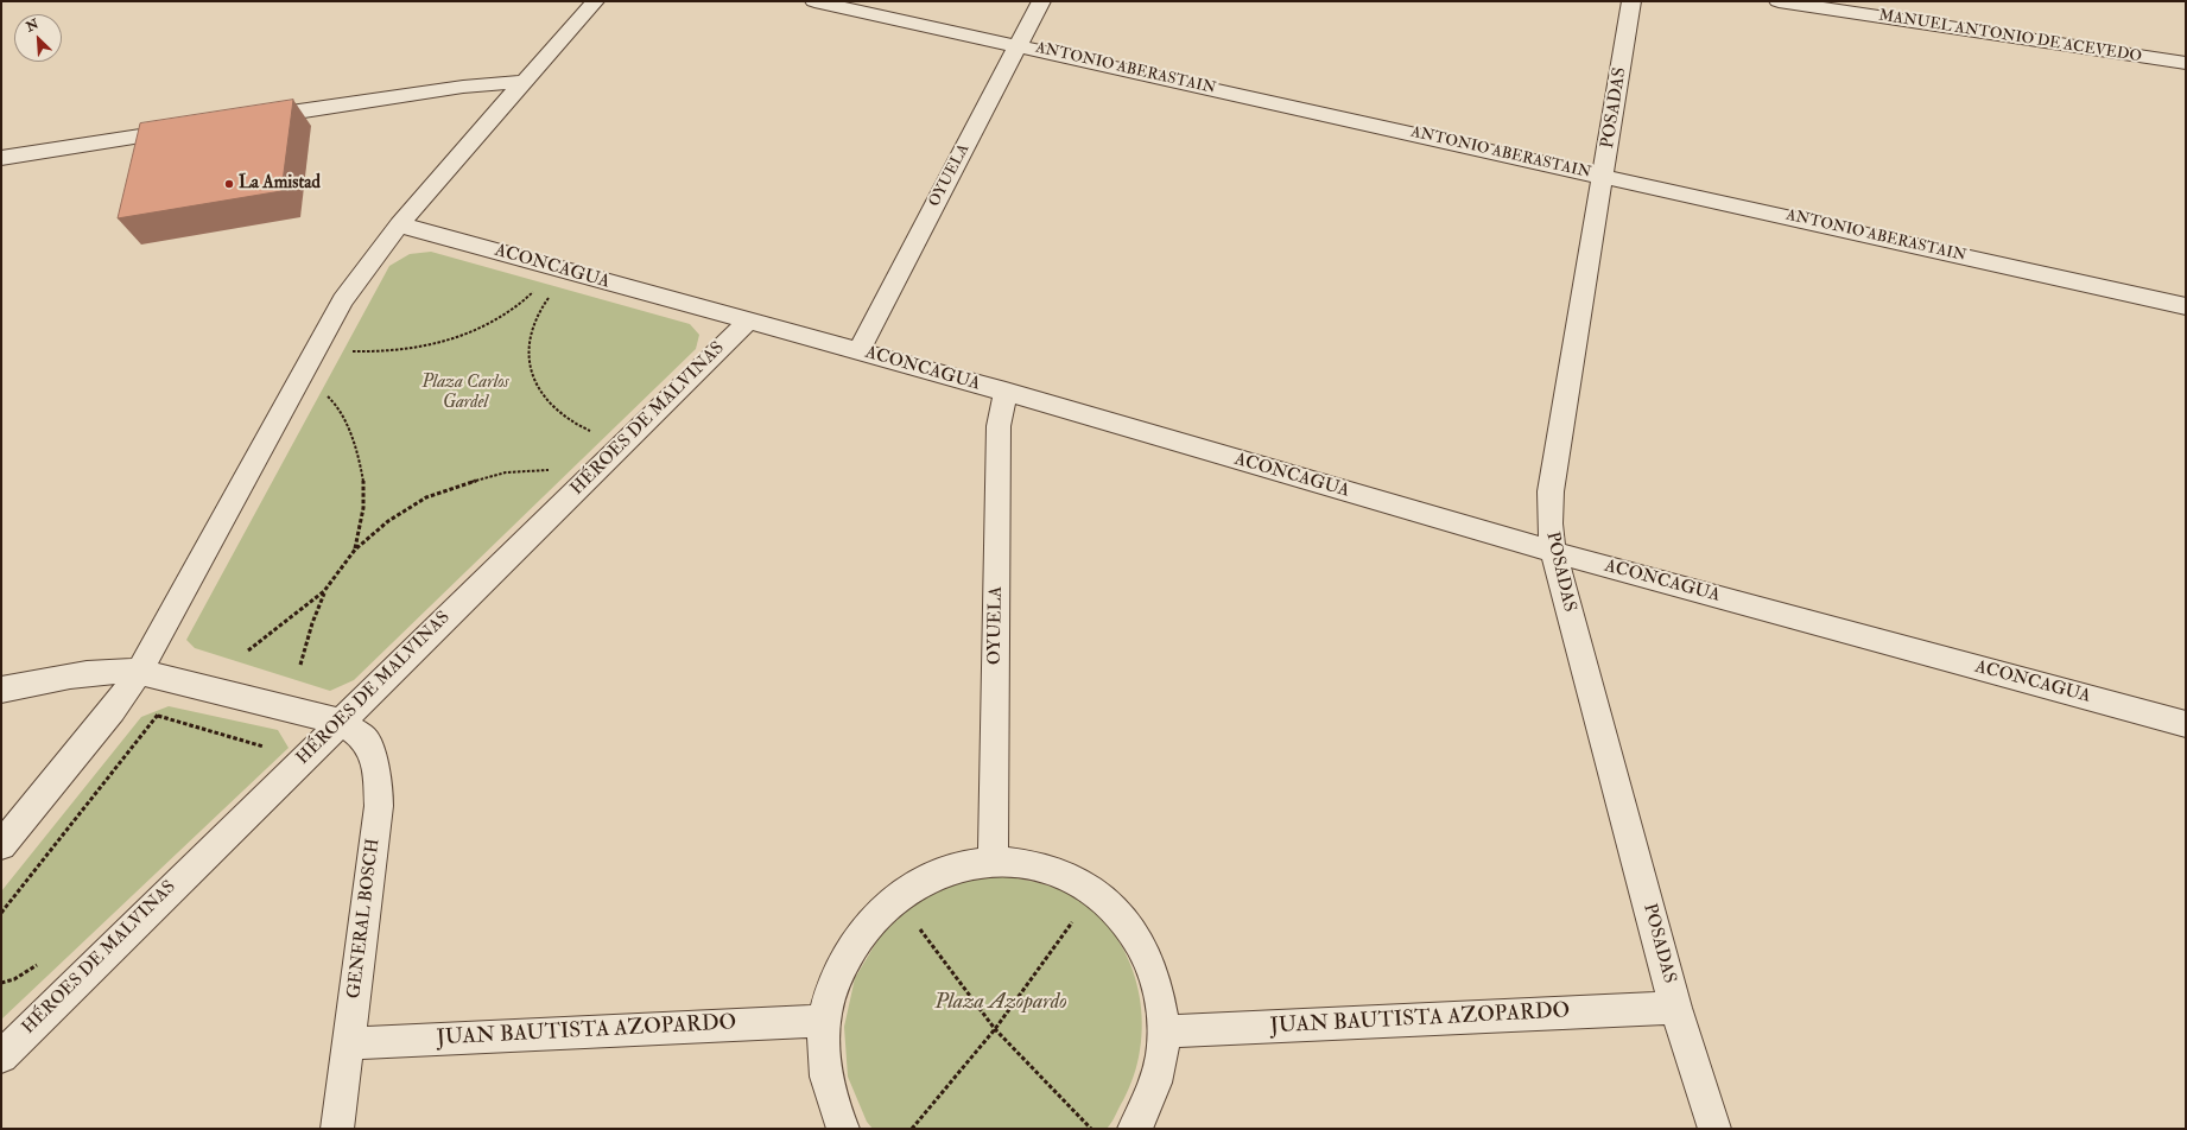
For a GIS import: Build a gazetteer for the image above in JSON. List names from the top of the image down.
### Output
{
  "streets": {
    "street": [
      "MANUEL ANTONIO DE ACEVEDO",
      "ANTONIO ABERASTAIN",
      "POSADAS",
      "OYUELA",
      "ACONCAGUA",
      "HÉROES DE MALVINAS",
      "GENERAL BOSCH",
      "JUAN BAUTISTA AZOPARDO"
    ]
  },
  "crossings": [
    ["ANTONIO ABERASTAIN", "POSADAS"],
    ["ANTONIO ABERASTAIN", "OYUELA"],
    ["POSADAS", "ACONCAGUA"],
    ["POSADAS", "JUAN BAUTISTA AZOPARDO"],
    ["OYUELA", "ACONCAGUA"],
    ["ACONCAGUA", "HÉROES DE MALVINAS"],
    ["HÉROES DE MALVINAS", "GENERAL BOSCH"],
    ["GENERAL BOSCH", "JUAN BAUTISTA AZOPARDO"]
  ],
  "parks": ["Plaza Carlos Gardel", "Plaza Azopardo"],
  "places": ["La Amistad"],
  "north": "top left"
}
